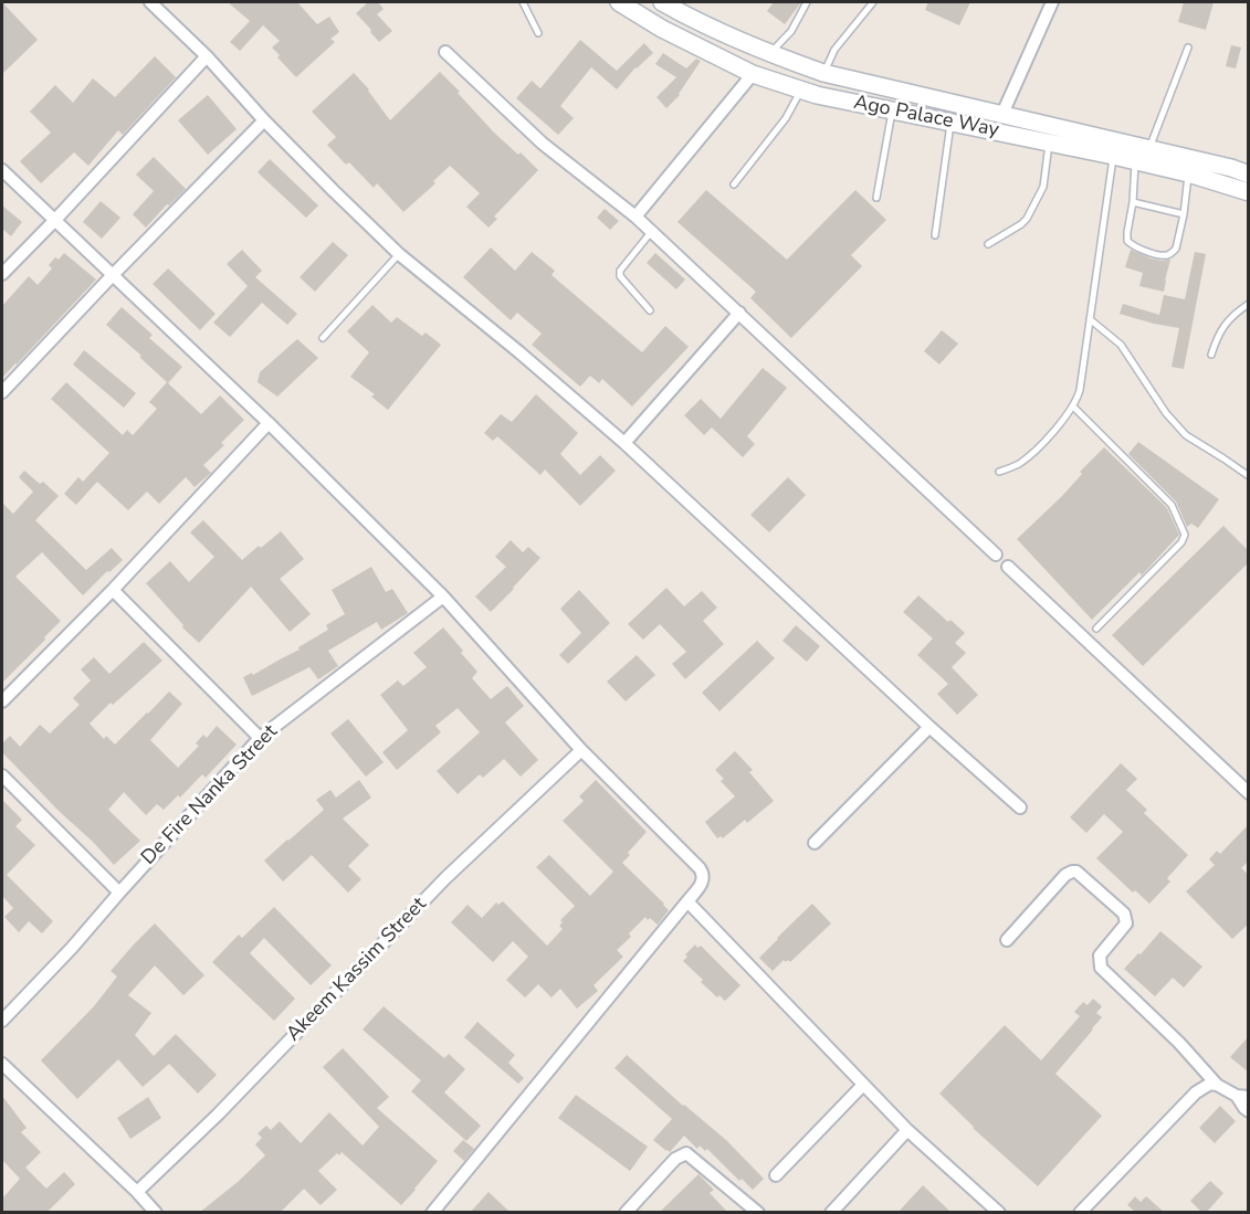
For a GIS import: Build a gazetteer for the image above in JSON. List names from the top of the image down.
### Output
{
  "streets": {
    "main road": ["Ago Palace Way"],
    "street": ["De Fire Nanka Street", "Akeem Kassim Street"]
  }
}
